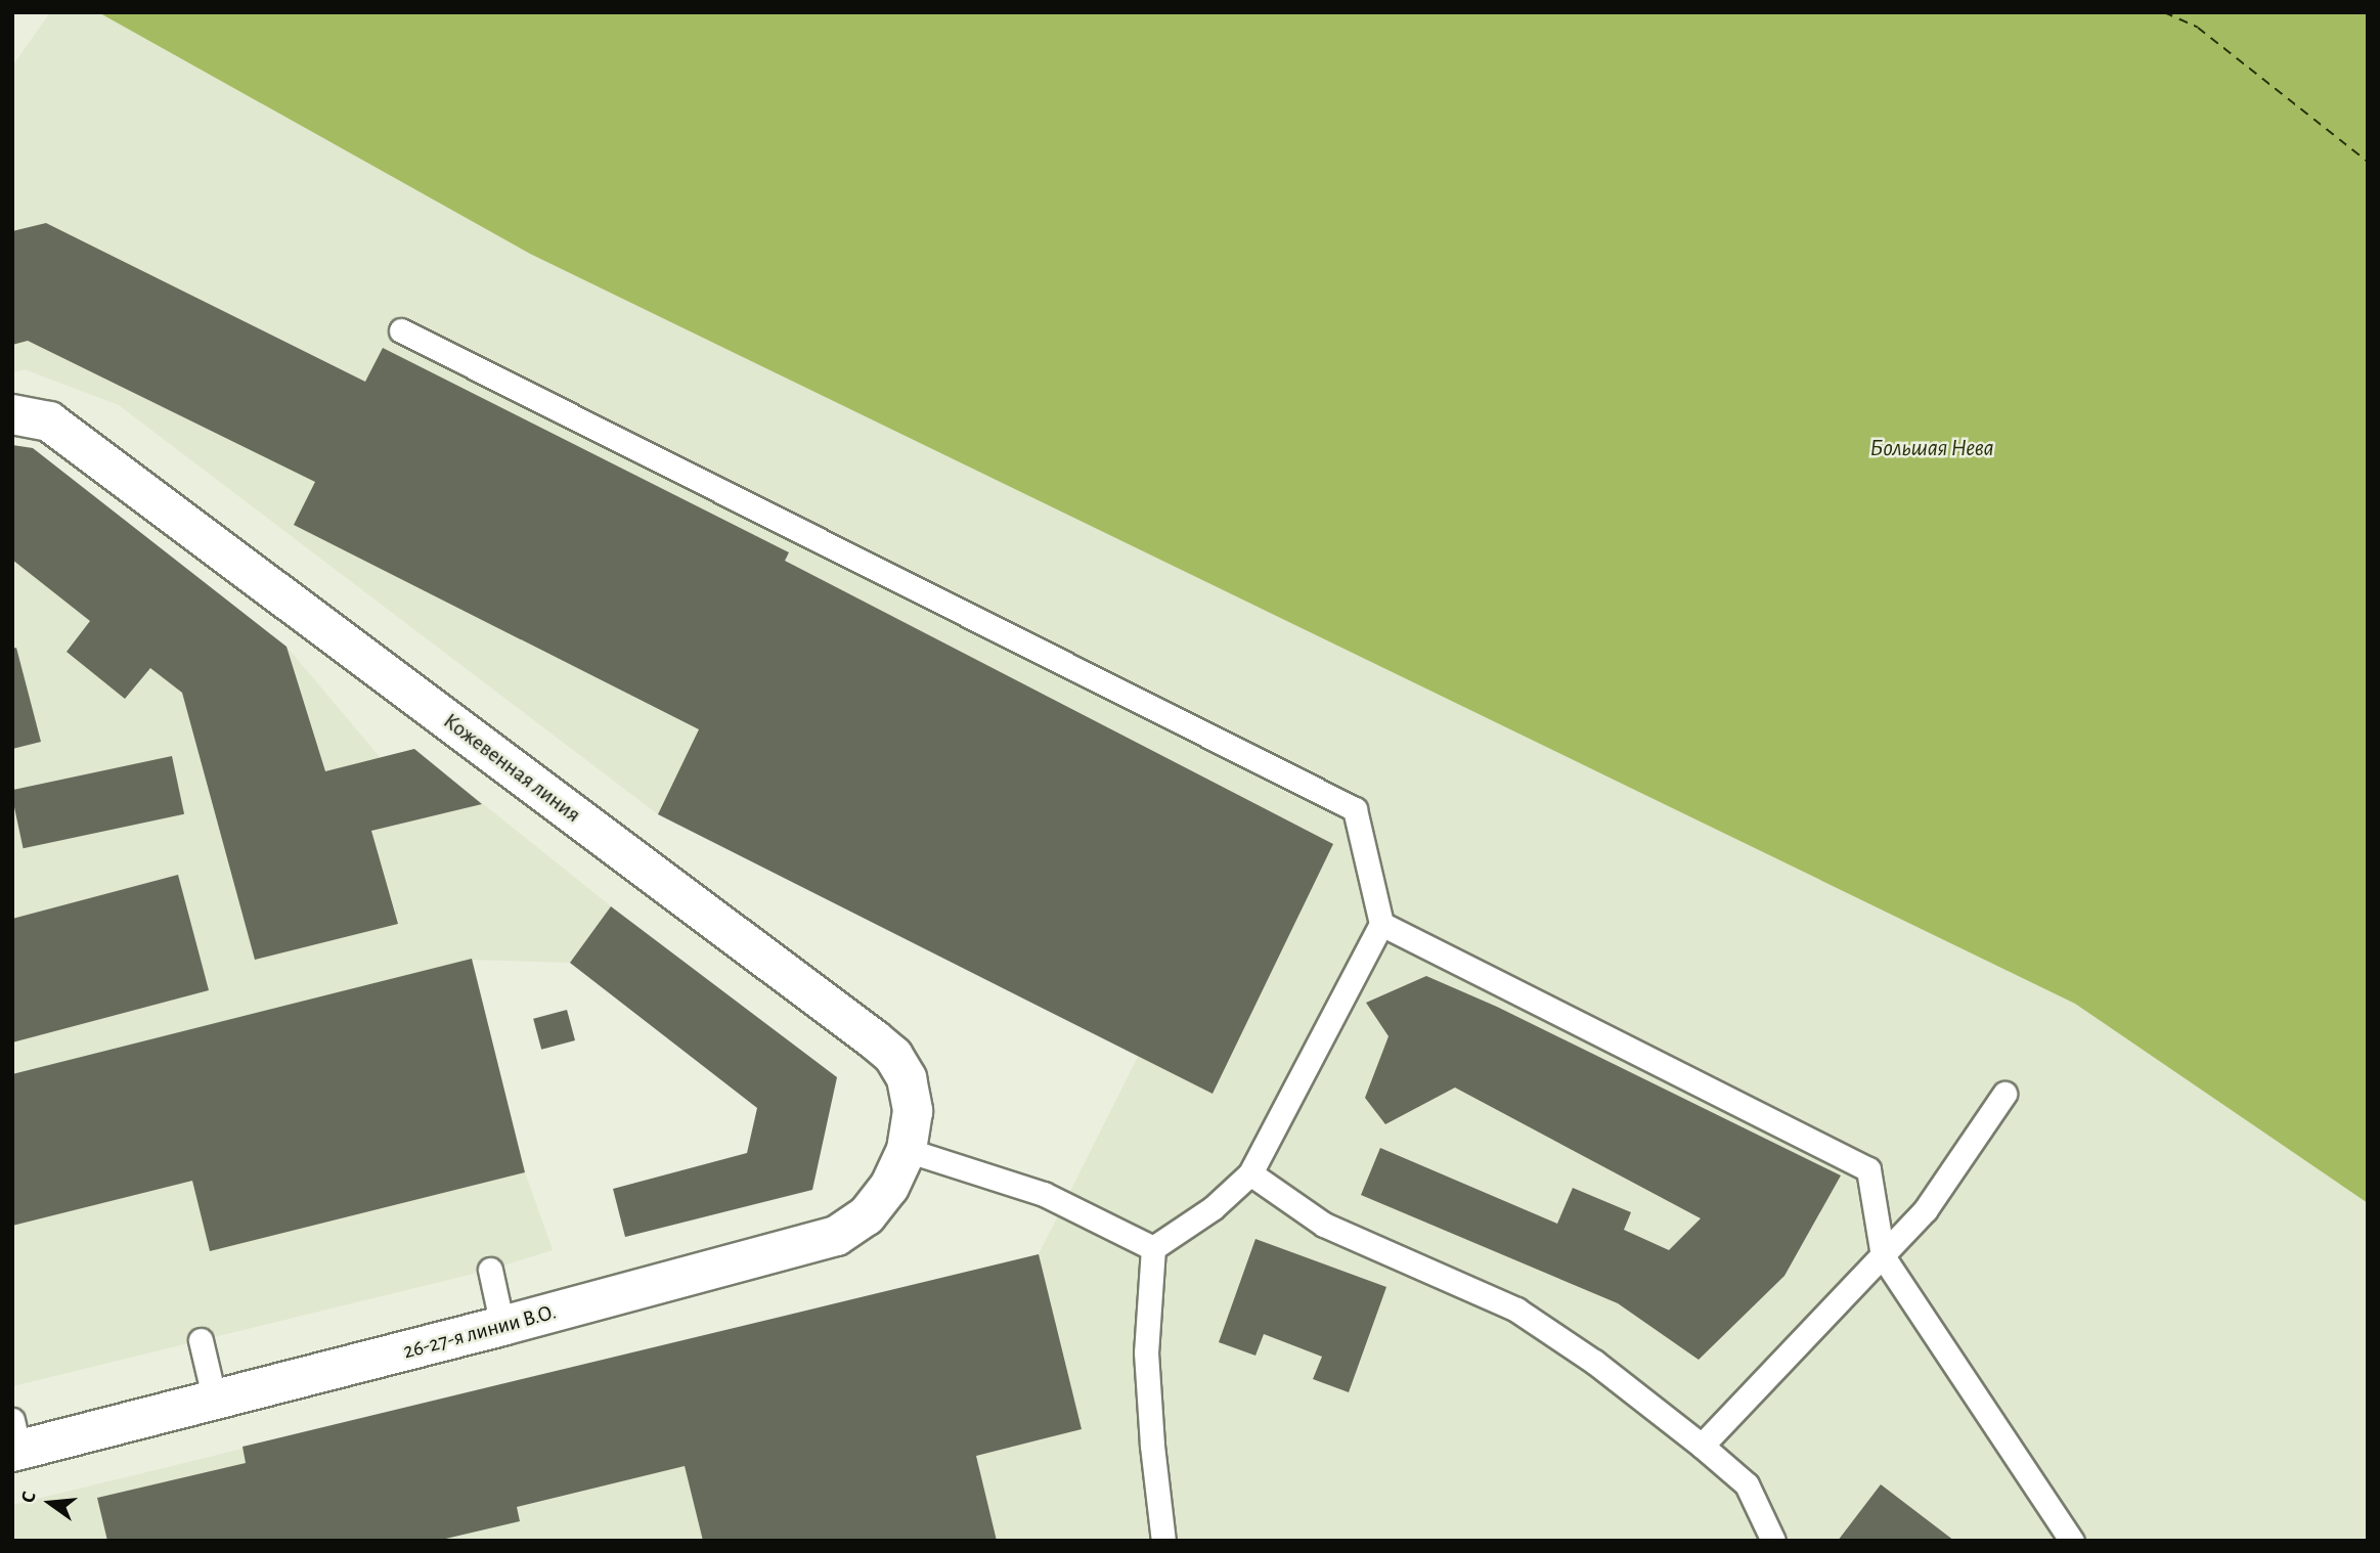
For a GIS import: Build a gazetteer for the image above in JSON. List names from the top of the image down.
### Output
{
  "streets": {
    "street": ["Кожевенная линия", "26-27-я линии В.О."]
  },
  "crossings": [
    ["Кожевенная линия", "26-27-я линии В.О."]
  ],
  "water": ["Большая Нева"],
  "north": "left"
}
